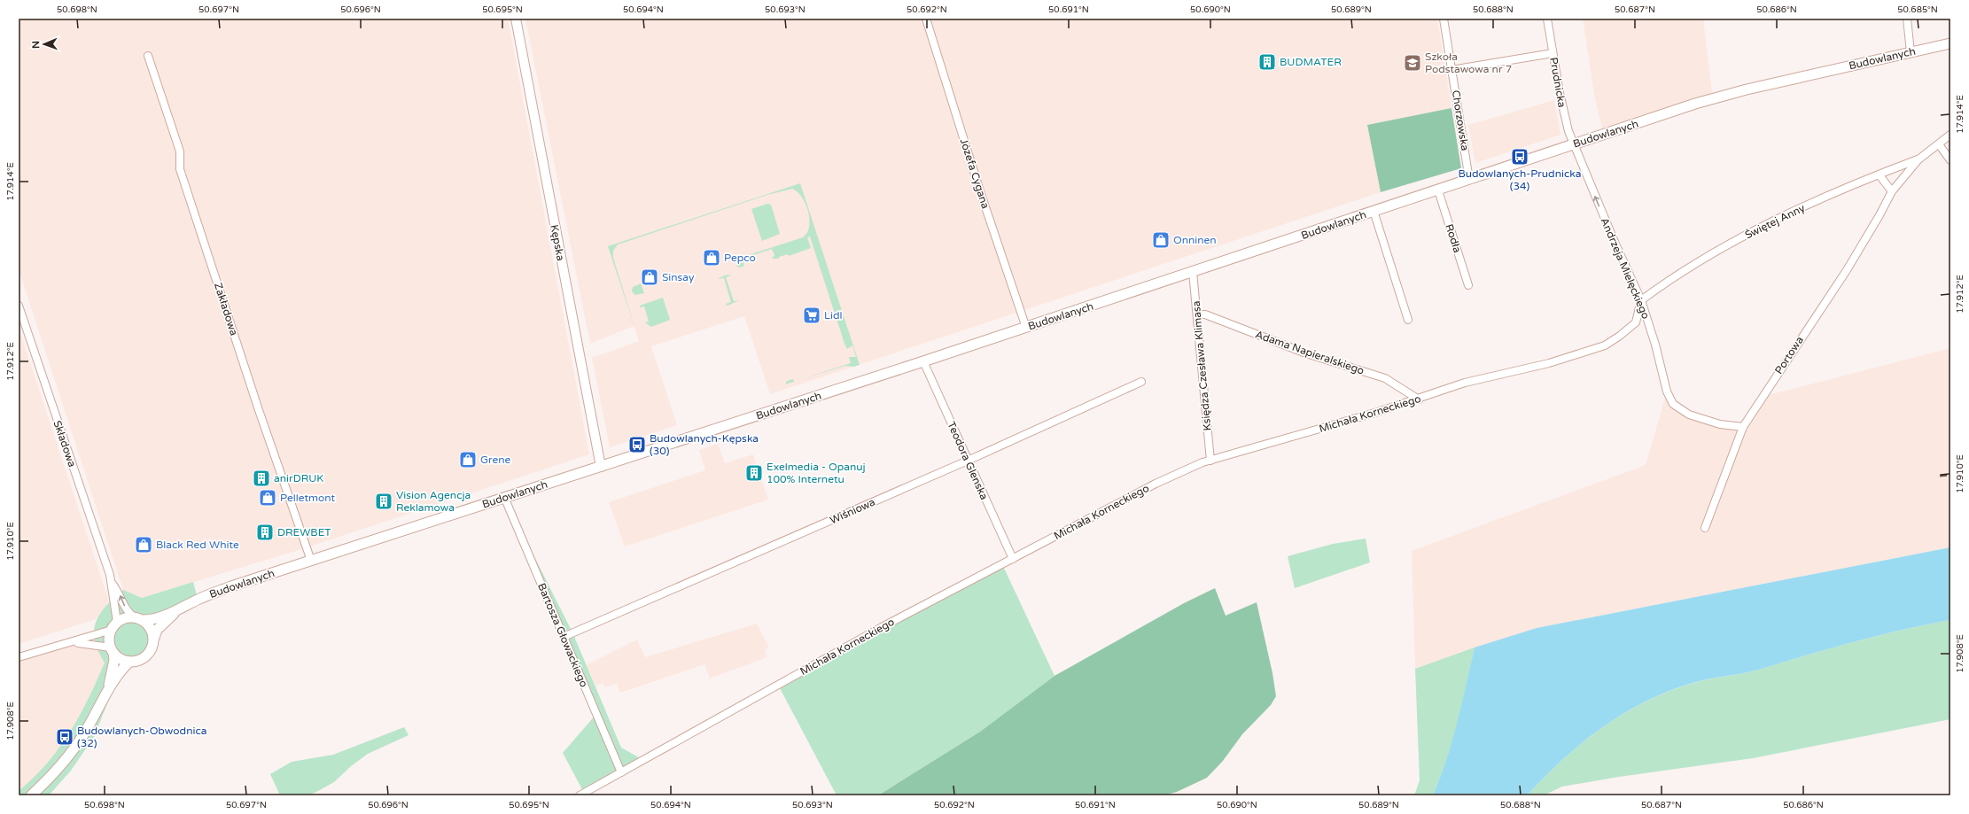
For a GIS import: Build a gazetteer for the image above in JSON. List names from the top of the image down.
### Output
{
  "streets": {
    "main road": ["Budowlanych"],
    "street": [
      "Prudnicka",
      "Chorzowska",
      "Józefa Cygana",
      "Świętej Anny",
      "Rodła",
      "Kępska",
      "Andrzeja Mielęckiego",
      "Zakładowa",
      "Adama Napieralskiego",
      "Portowa",
      "Księdza Czesława Klimasa",
      "Michała Korneckiego",
      "Składowa",
      "Teodora Glenska",
      "Wiśniowa",
      "Bartosza Głowackiego"
    ]
  },
  "crossings": [
    ["Budowlanych", "Prudnicka"],
    ["Budowlanych", "Chorzowska"],
    ["Budowlanych", "Józefa Cygana"],
    ["Budowlanych", "Rodła"],
    ["Budowlanych", "Kępska"],
    ["Budowlanych", "Andrzeja Mielęckiego"],
    ["Budowlanych", "Zakładowa"],
    ["Budowlanych", "Księdza Czesława Klimasa"],
    ["Budowlanych", "Składowa"],
    ["Budowlanych", "Teodora Glenska"],
    ["Budowlanych", "Bartosza Głowackiego"],
    ["Prudnicka", "Andrzeja Mielęckiego"],
    ["Świętej Anny", "Andrzeja Mielęckiego"],
    ["Świętej Anny", "Portowa"],
    ["Świętej Anny", "Michała Korneckiego"],
    ["Andrzeja Mielęckiego", "Portowa"],
    ["Andrzeja Mielęckiego", "Michała Korneckiego"],
    ["Adama Napieralskiego", "Księdza Czesława Klimasa"],
    ["Adama Napieralskiego", "Michała Korneckiego"],
    ["Księdza Czesława Klimasa", "Michała Korneckiego"],
    ["Michała Korneckiego", "Teodora Glenska"],
    ["Michała Korneckiego", "Bartosza Głowackiego"],
    ["Teodora Glenska", "Wiśniowa"],
    ["Wiśniowa", "Bartosza Głowackiego"]
  ],
  "one_way": ["Andrzeja Mielęckiego"],
  "places": {
    "building": [
      "BUDMATER",
      "Exelmedia - Opanuj 100% Internetu",
      "anirDRUK",
      "Vision Agencja Reklamowa",
      "DREWBET"
    ],
    "school or university": ["Szkoła Podstawowa nr 7"],
    "bus stop": ["Budowlanych-Prudnicka (34)", "Budowlanych-Kępska (30)", "Budowlanych-Obwodnica (32)"],
    "shop": [
      "Onninen",
      "Pepco",
      "Sinsay",
      "Grene",
      "Pelletmont",
      "Black Red White"
    ],
    "supermarket": ["Lidl"]
  },
  "north": "left",
  "coordinates": [
    "50.698°N",
    "50.697°N",
    "50.696°N",
    "50.695°N",
    "50.694°N",
    "50.693°N",
    "50.692°N",
    "50.691°N",
    "50.690°N",
    "50.689°N",
    "50.688°N",
    "50.687°N",
    "50.686°N",
    "50.685°N",
    "17.914°E",
    "17.912°E",
    "17.910°E",
    "17.908°E"
  ]
}
